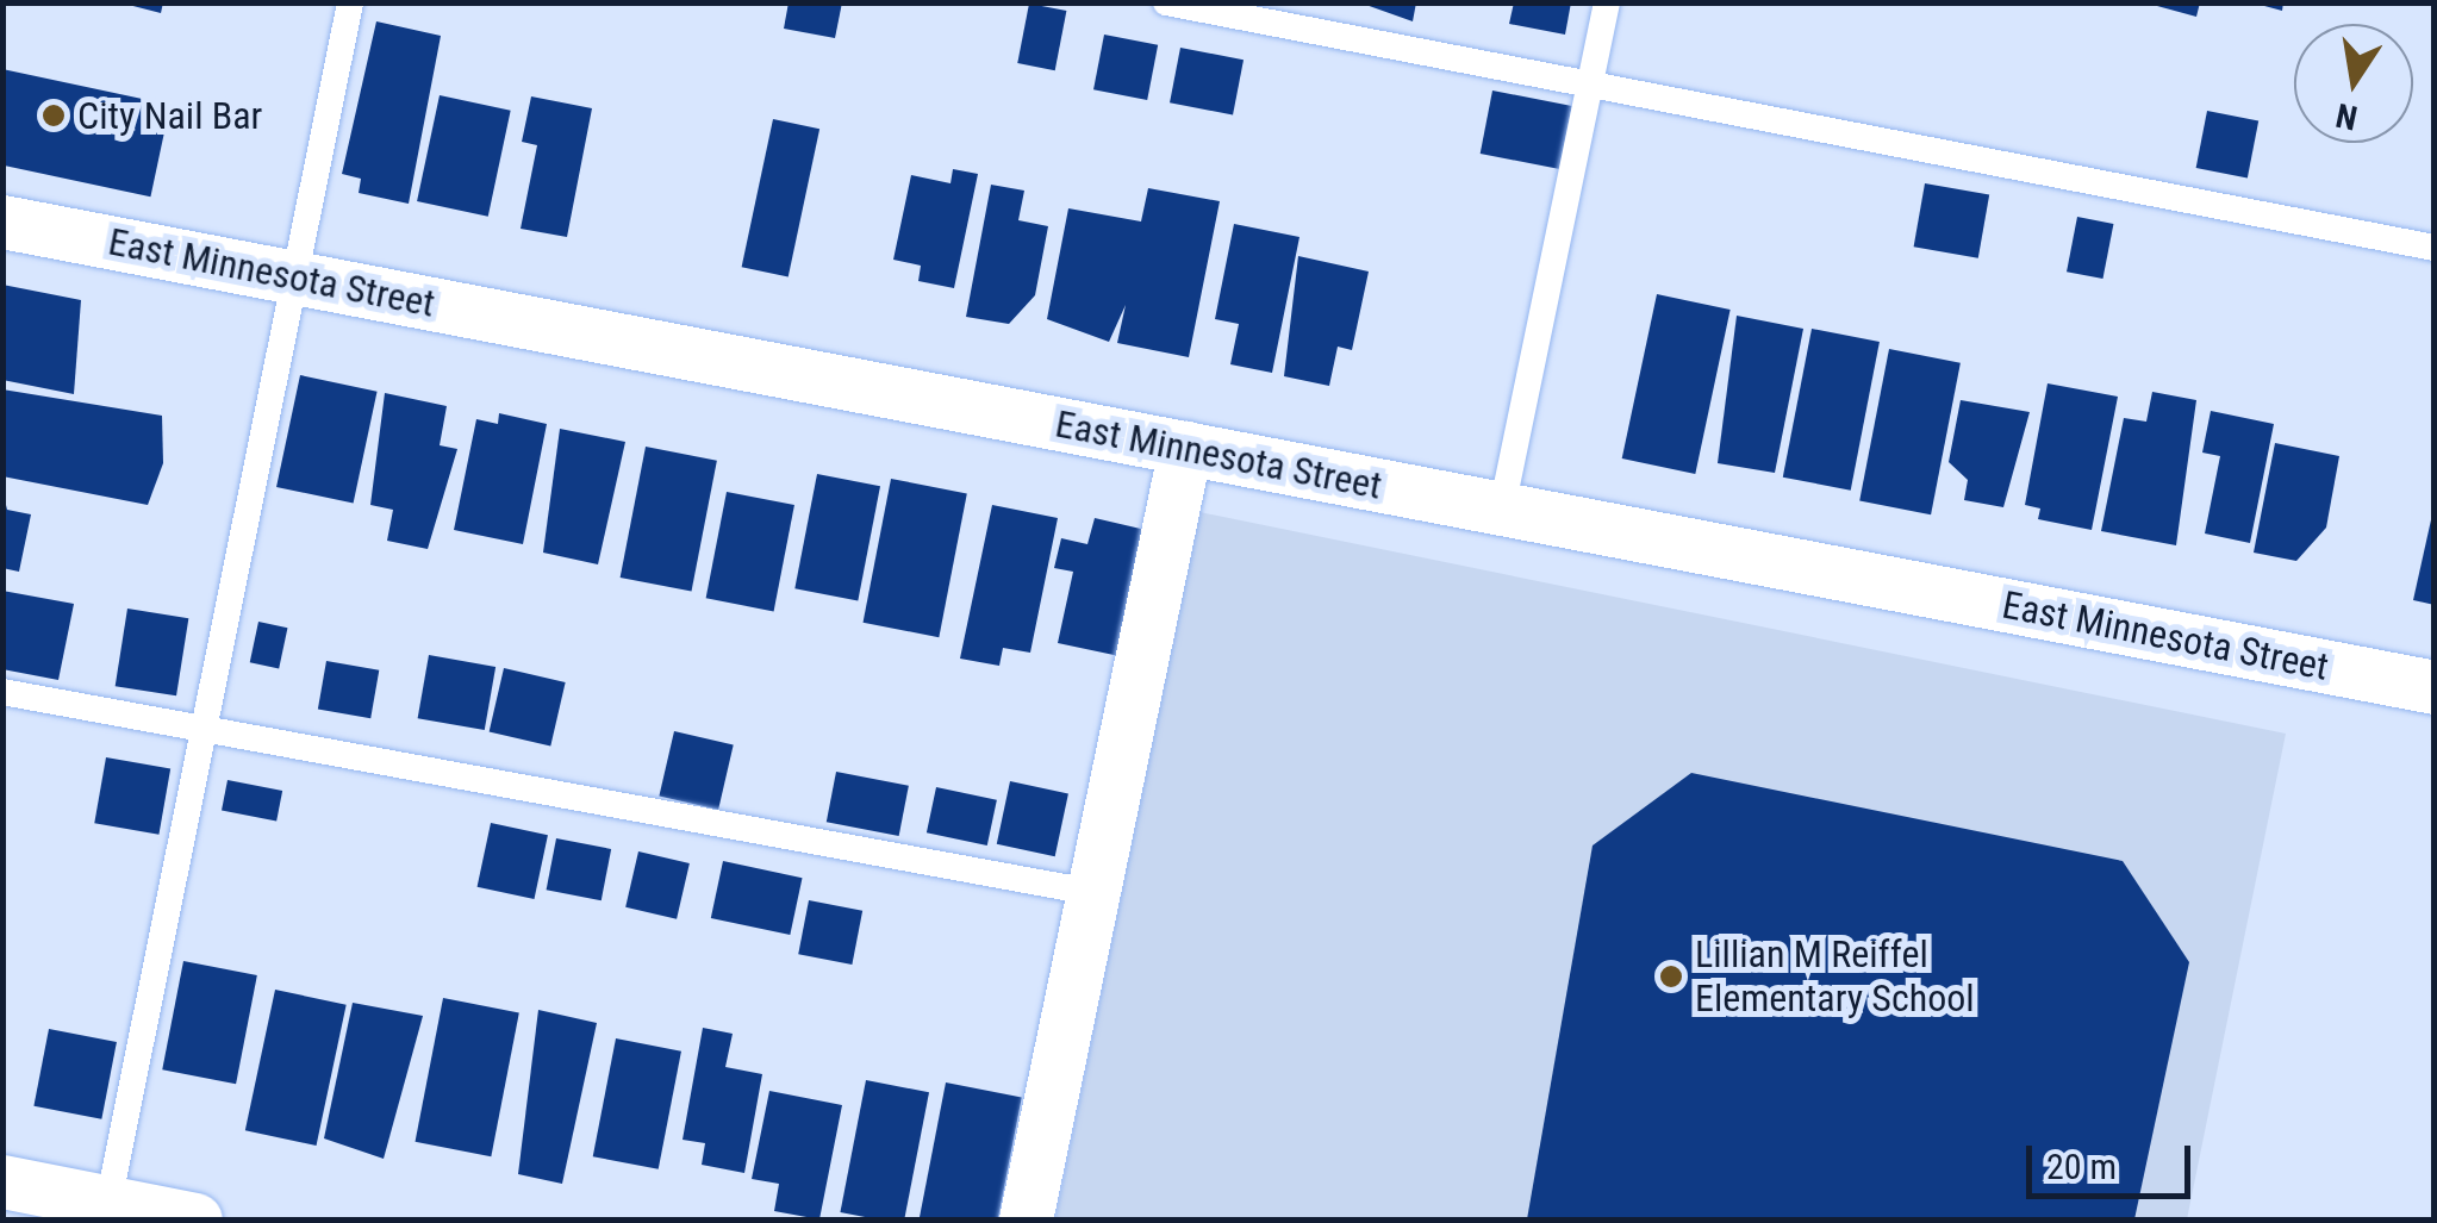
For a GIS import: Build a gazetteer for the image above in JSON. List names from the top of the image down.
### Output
{
  "streets": {
    "street": ["East Minnesota Street"]
  },
  "places": ["City Nail Bar", "Lillian M Reiffel Elementary School"],
  "scale_bar": "20 m",
  "north": "bottom"
}
